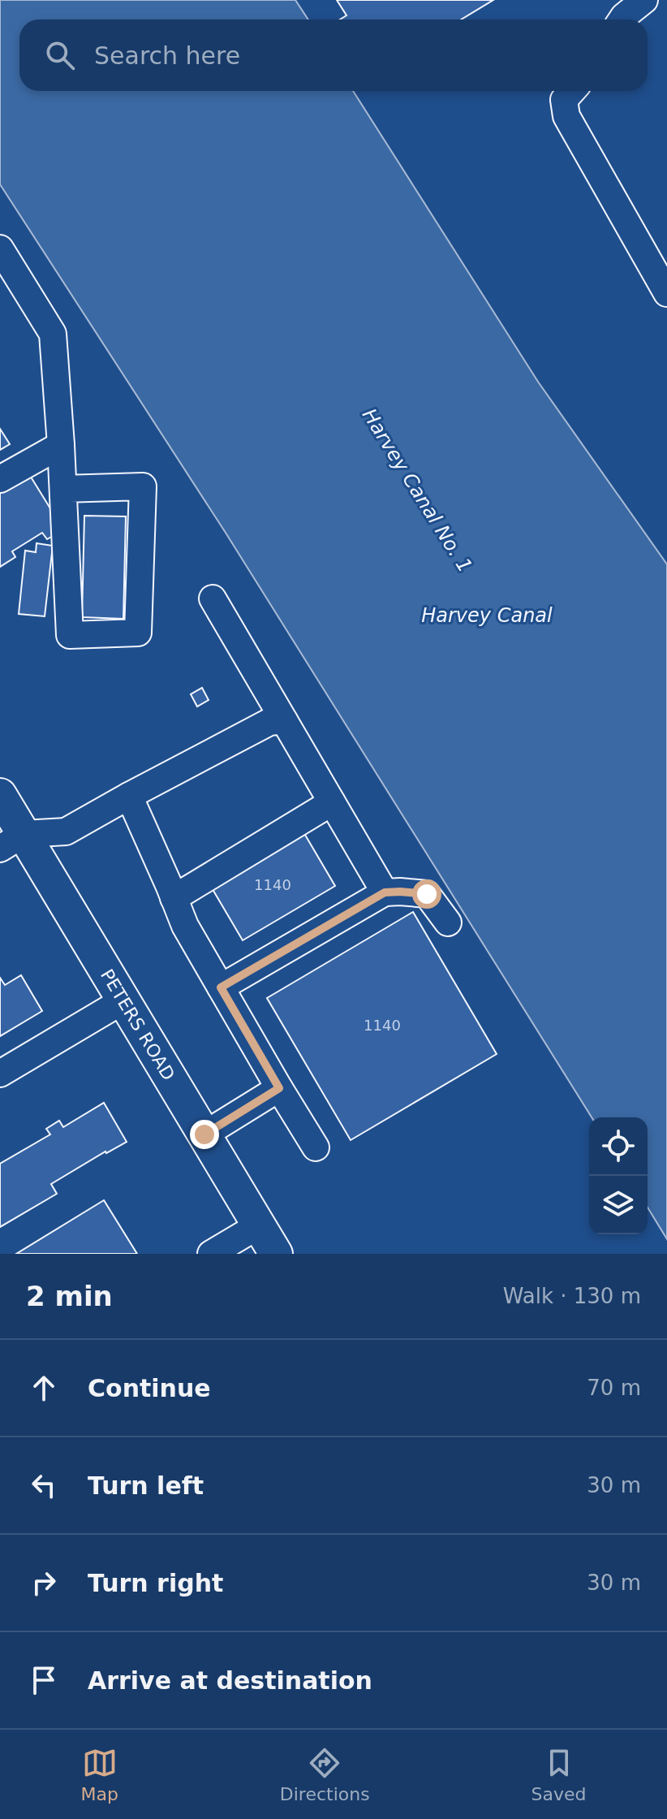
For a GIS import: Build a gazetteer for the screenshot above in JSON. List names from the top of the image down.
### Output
{
  "streets": {
    "main road": ["PETERS ROAD"]
  },
  "water": ["Harvey Canal No. 1", "Harvey Canal"],
  "house_numbers": ["1140", "1140"],
  "page": {
    "search": "Search here",
    "heading": ["2 min", "Walk · 130 m"],
    "list": [
      ["Continue", "70 m"],
      ["Turn left", "30 m"],
      ["Turn right", "30 m"],
      "Arrive at destination"
    ],
    "nav": ["Map", "Directions", "Saved"]
  }
}
